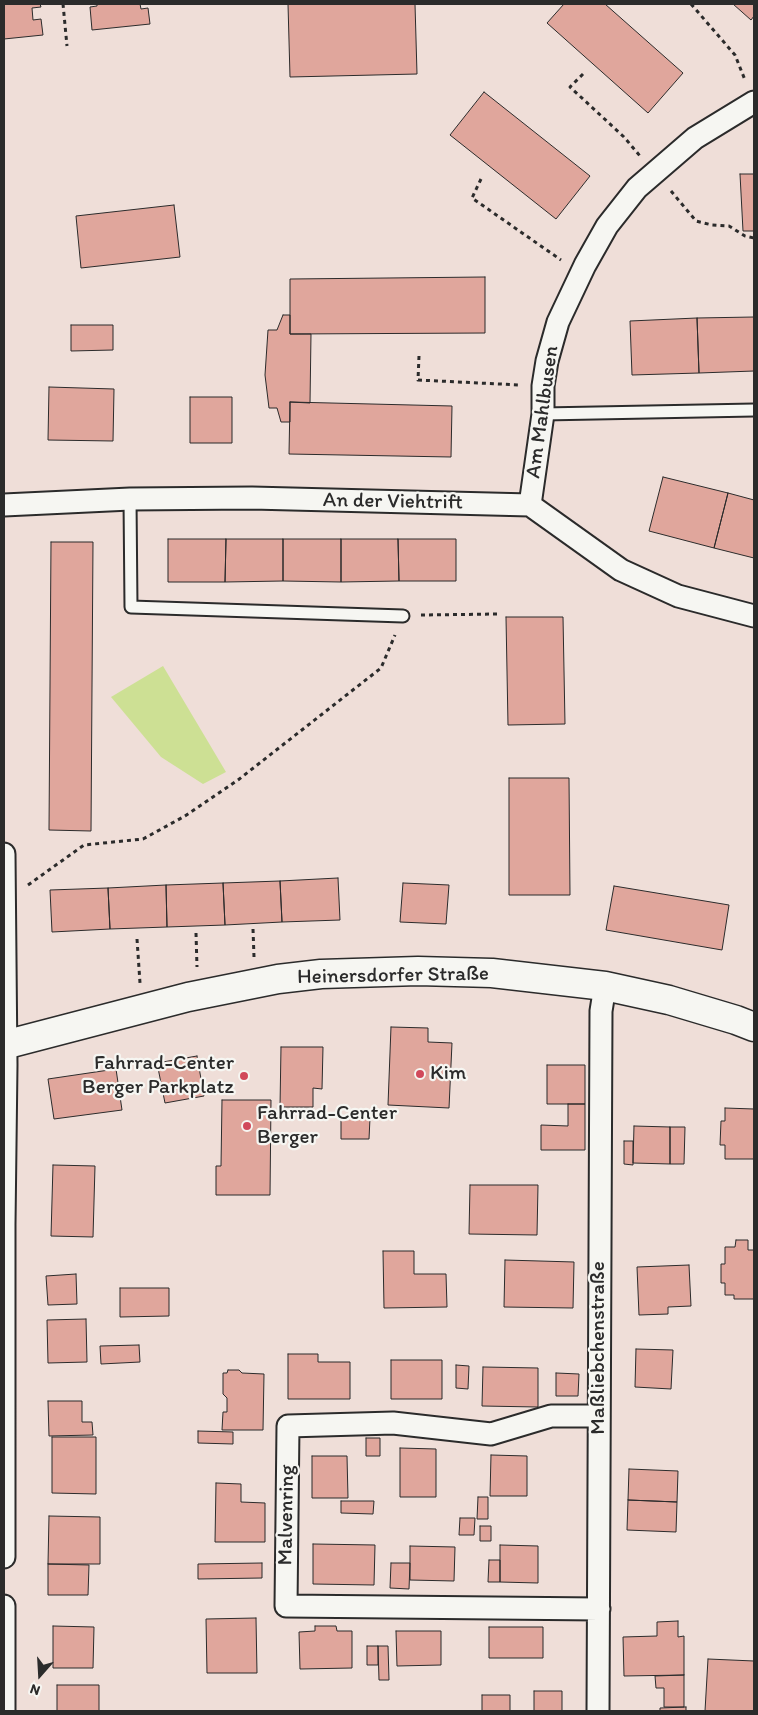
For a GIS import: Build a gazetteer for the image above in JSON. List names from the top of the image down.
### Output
{
  "streets": {
    "main road": ["Heinersdorfer Straße"],
    "street": [
      "Am Mahlbusen",
      "An der Viehtrift",
      "Maßliebchenstraße",
      "Malvenring"
    ]
  },
  "crossings": [
    ["Am Mahlbusen", "An der Viehtrift"],
    ["Heinersdorfer Straße", "Maßliebchenstraße"],
    ["Maßliebchenstraße", "Malvenring"]
  ],
  "places": ["Kim", "Fahrrad-Center Berger Parkplatz", "Fahrrad-Center Berger"],
  "north": "bottom"
}
